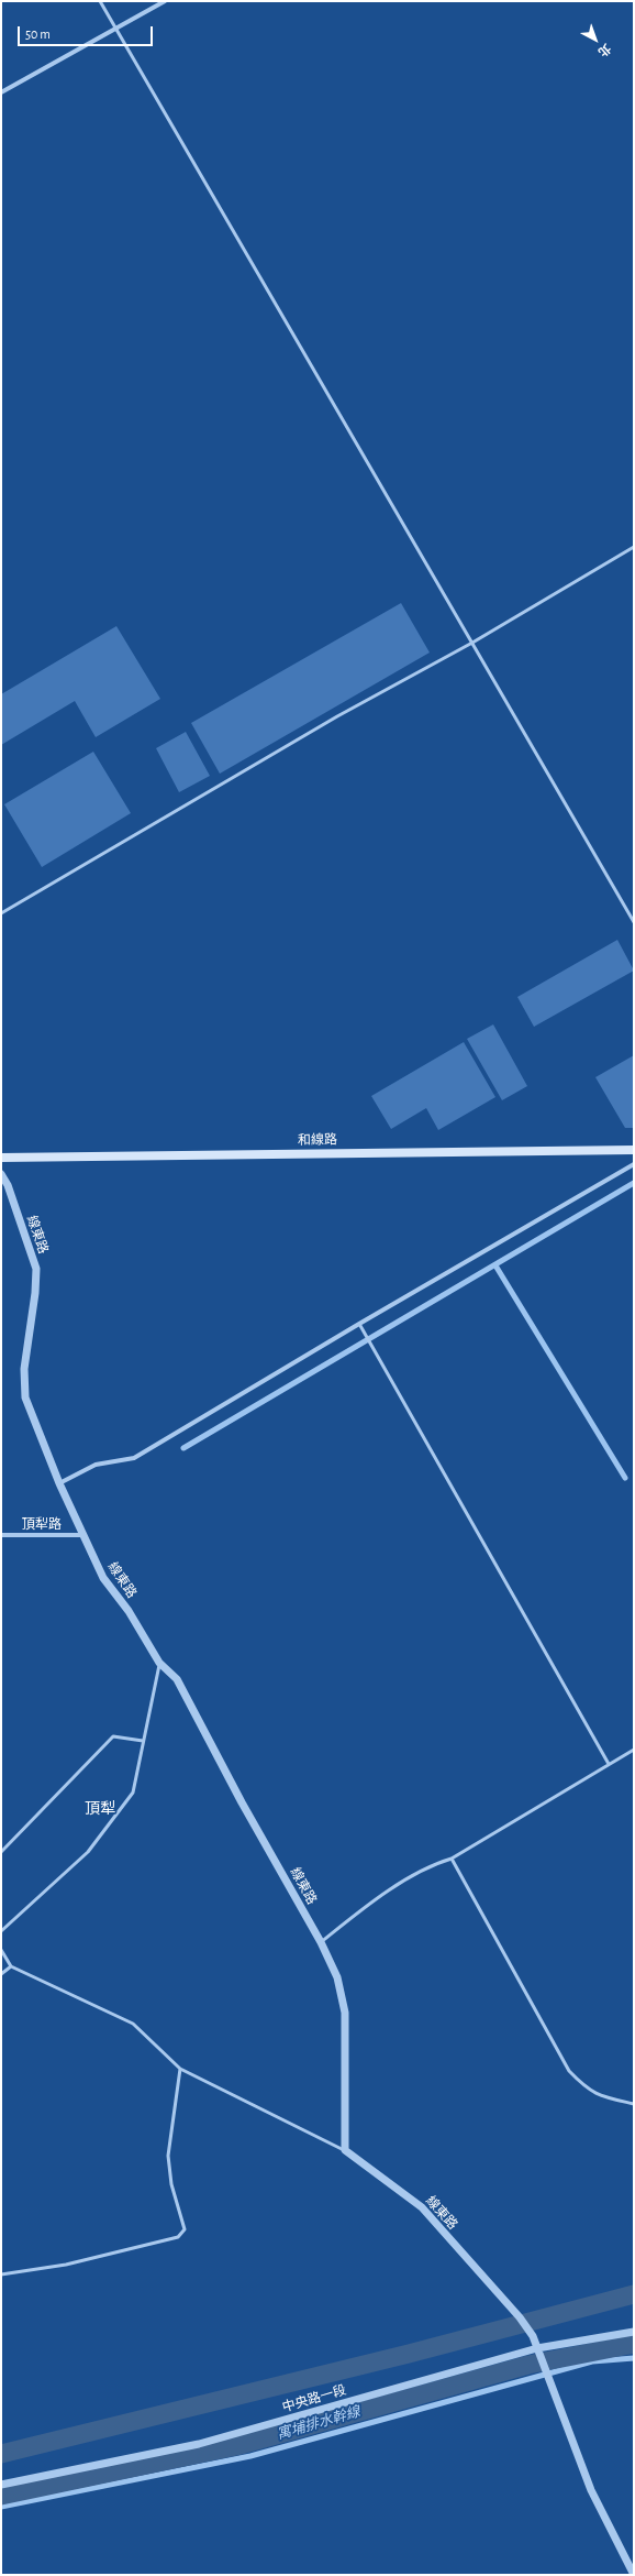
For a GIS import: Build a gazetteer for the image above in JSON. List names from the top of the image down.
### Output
{
  "streets": {
    "main road": ["和線路"],
    "street": ["線東路", "頂犁路", "中央路一段"]
  },
  "crossings": [
    ["線東路", "頂犁路"],
    ["線東路", "中央路一段"]
  ],
  "districts": ["頂犁"],
  "water": ["寓埔排水幹線"],
  "scale_bar": "50 m",
  "north": "bottom right"
}
